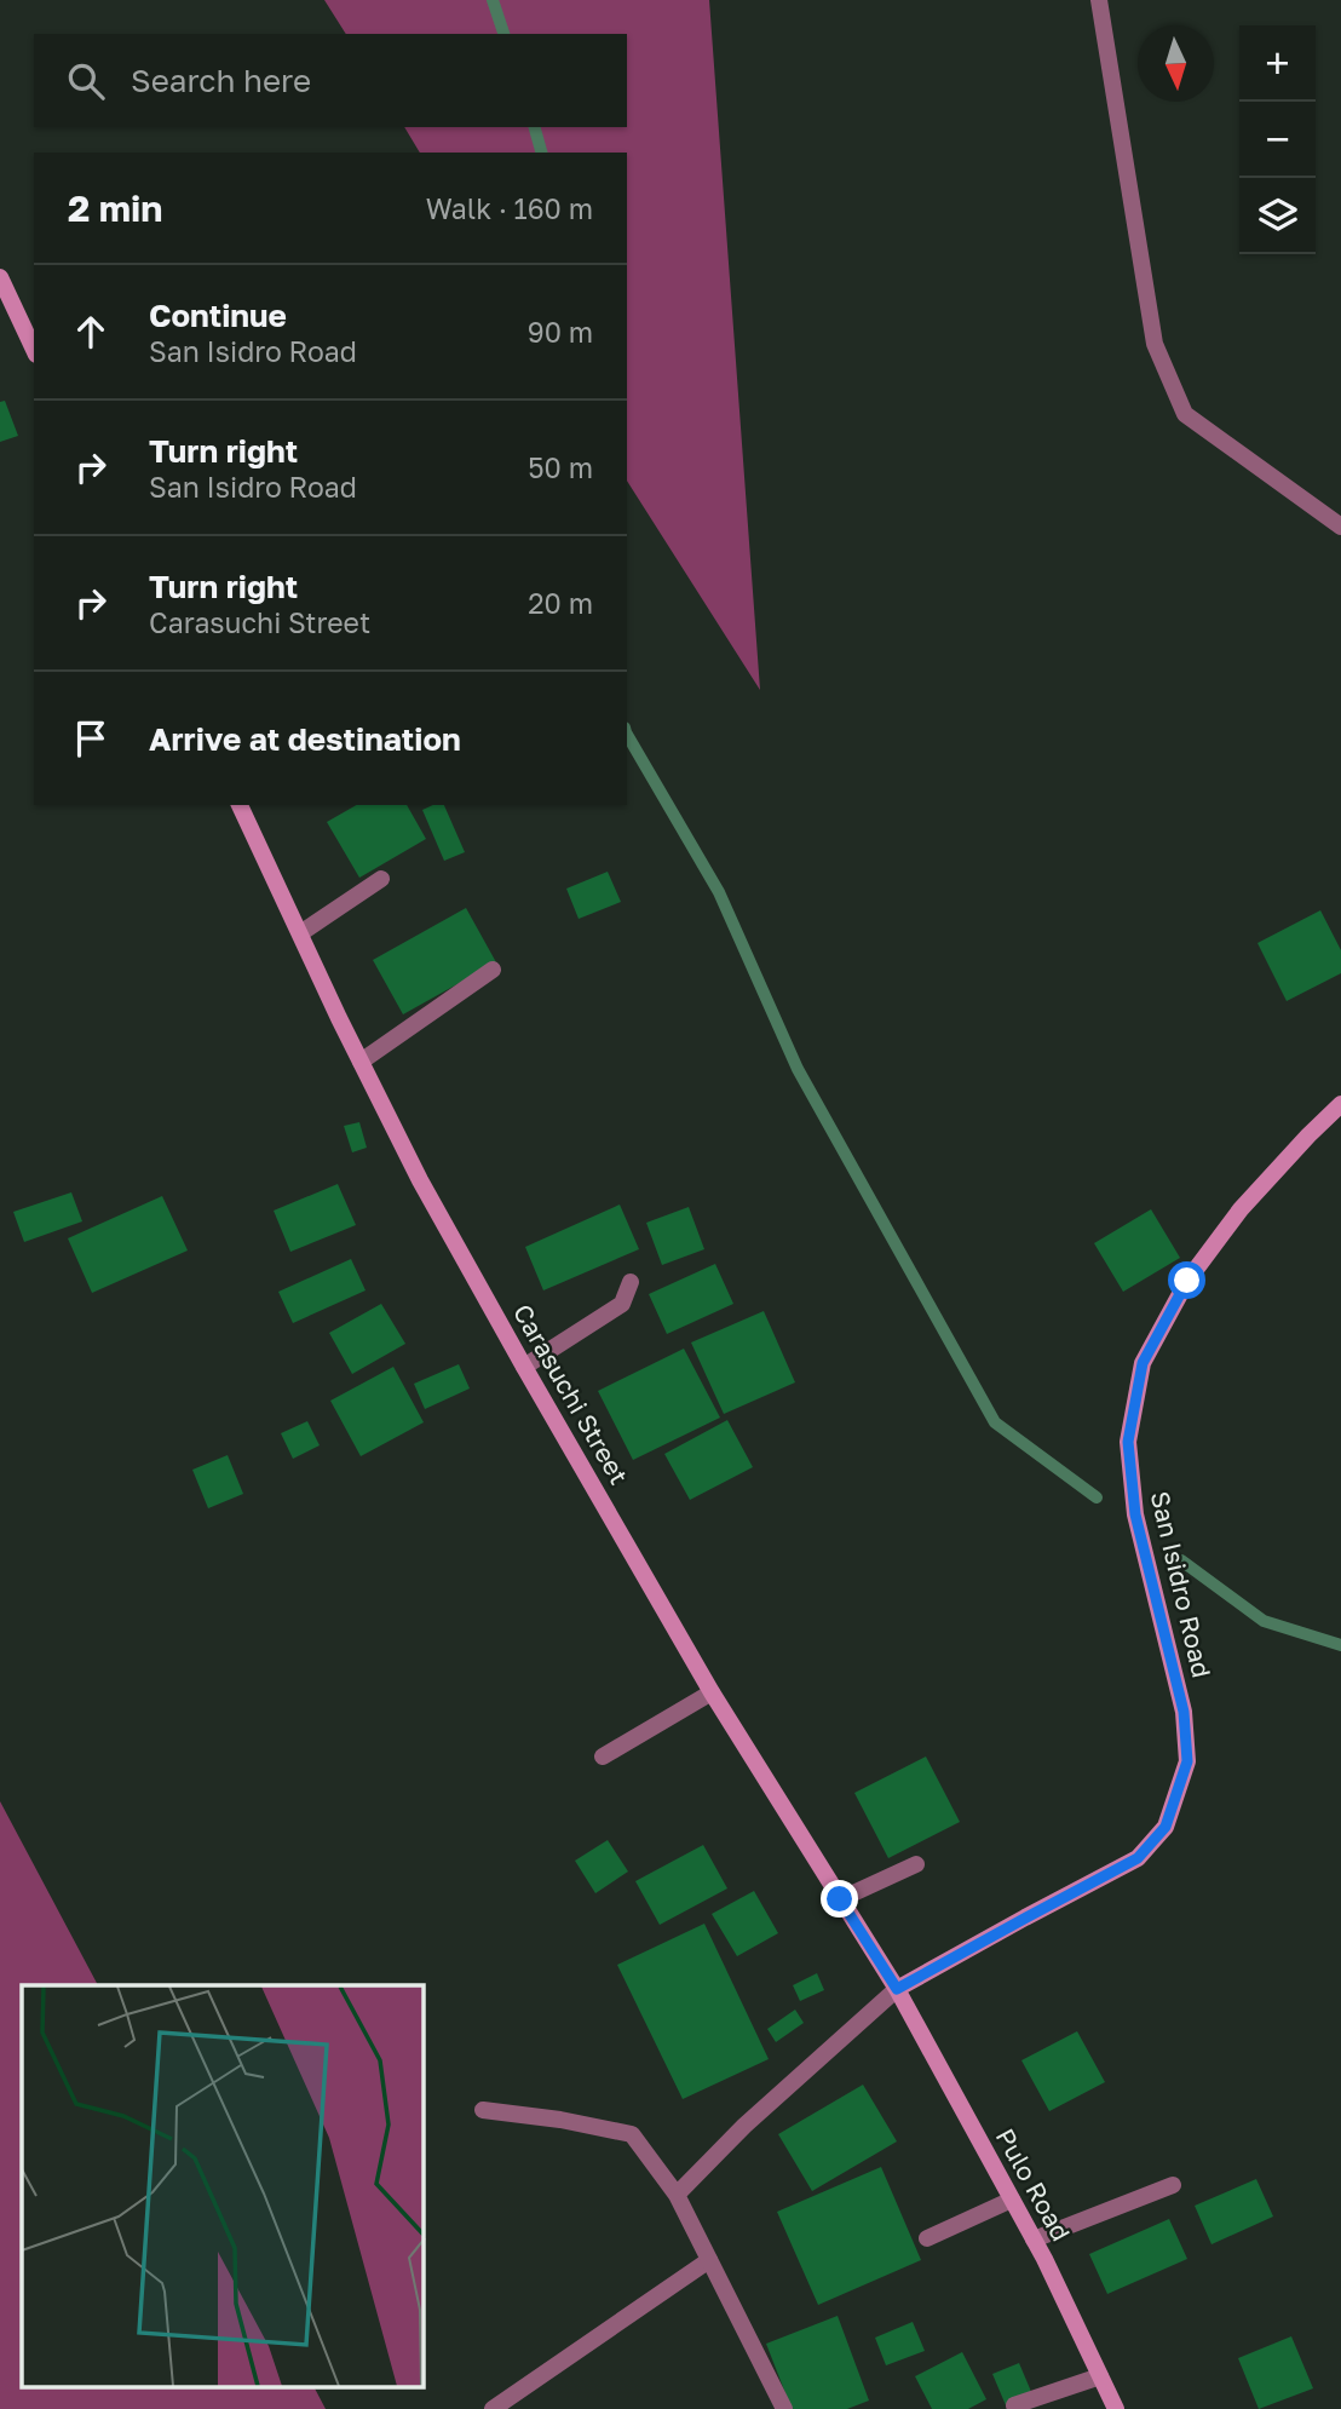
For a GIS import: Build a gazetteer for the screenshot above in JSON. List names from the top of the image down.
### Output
{
  "streets": {
    "street": ["Carasuchi Street", "San Isidro Road", "Pulo Road"]
  },
  "crossings": [
    ["Carasuchi Street", "San Isidro Road"],
    ["Carasuchi Street", "Pulo Road"],
    ["San Isidro Road", "Pulo Road"]
  ],
  "north": "bottom",
  "page": {
    "map_buttons": ["+", "−"],
    "search": "Search here",
    "heading": ["2 min", "Walk · 160 m"],
    "list": [
      ["Continue", "San Isidro Road", "90 m"],
      ["Turn right", "San Isidro Road", "50 m"],
      ["Turn right", "Carasuchi Street", "20 m"],
      "Arrive at destination"
    ]
  }
}
